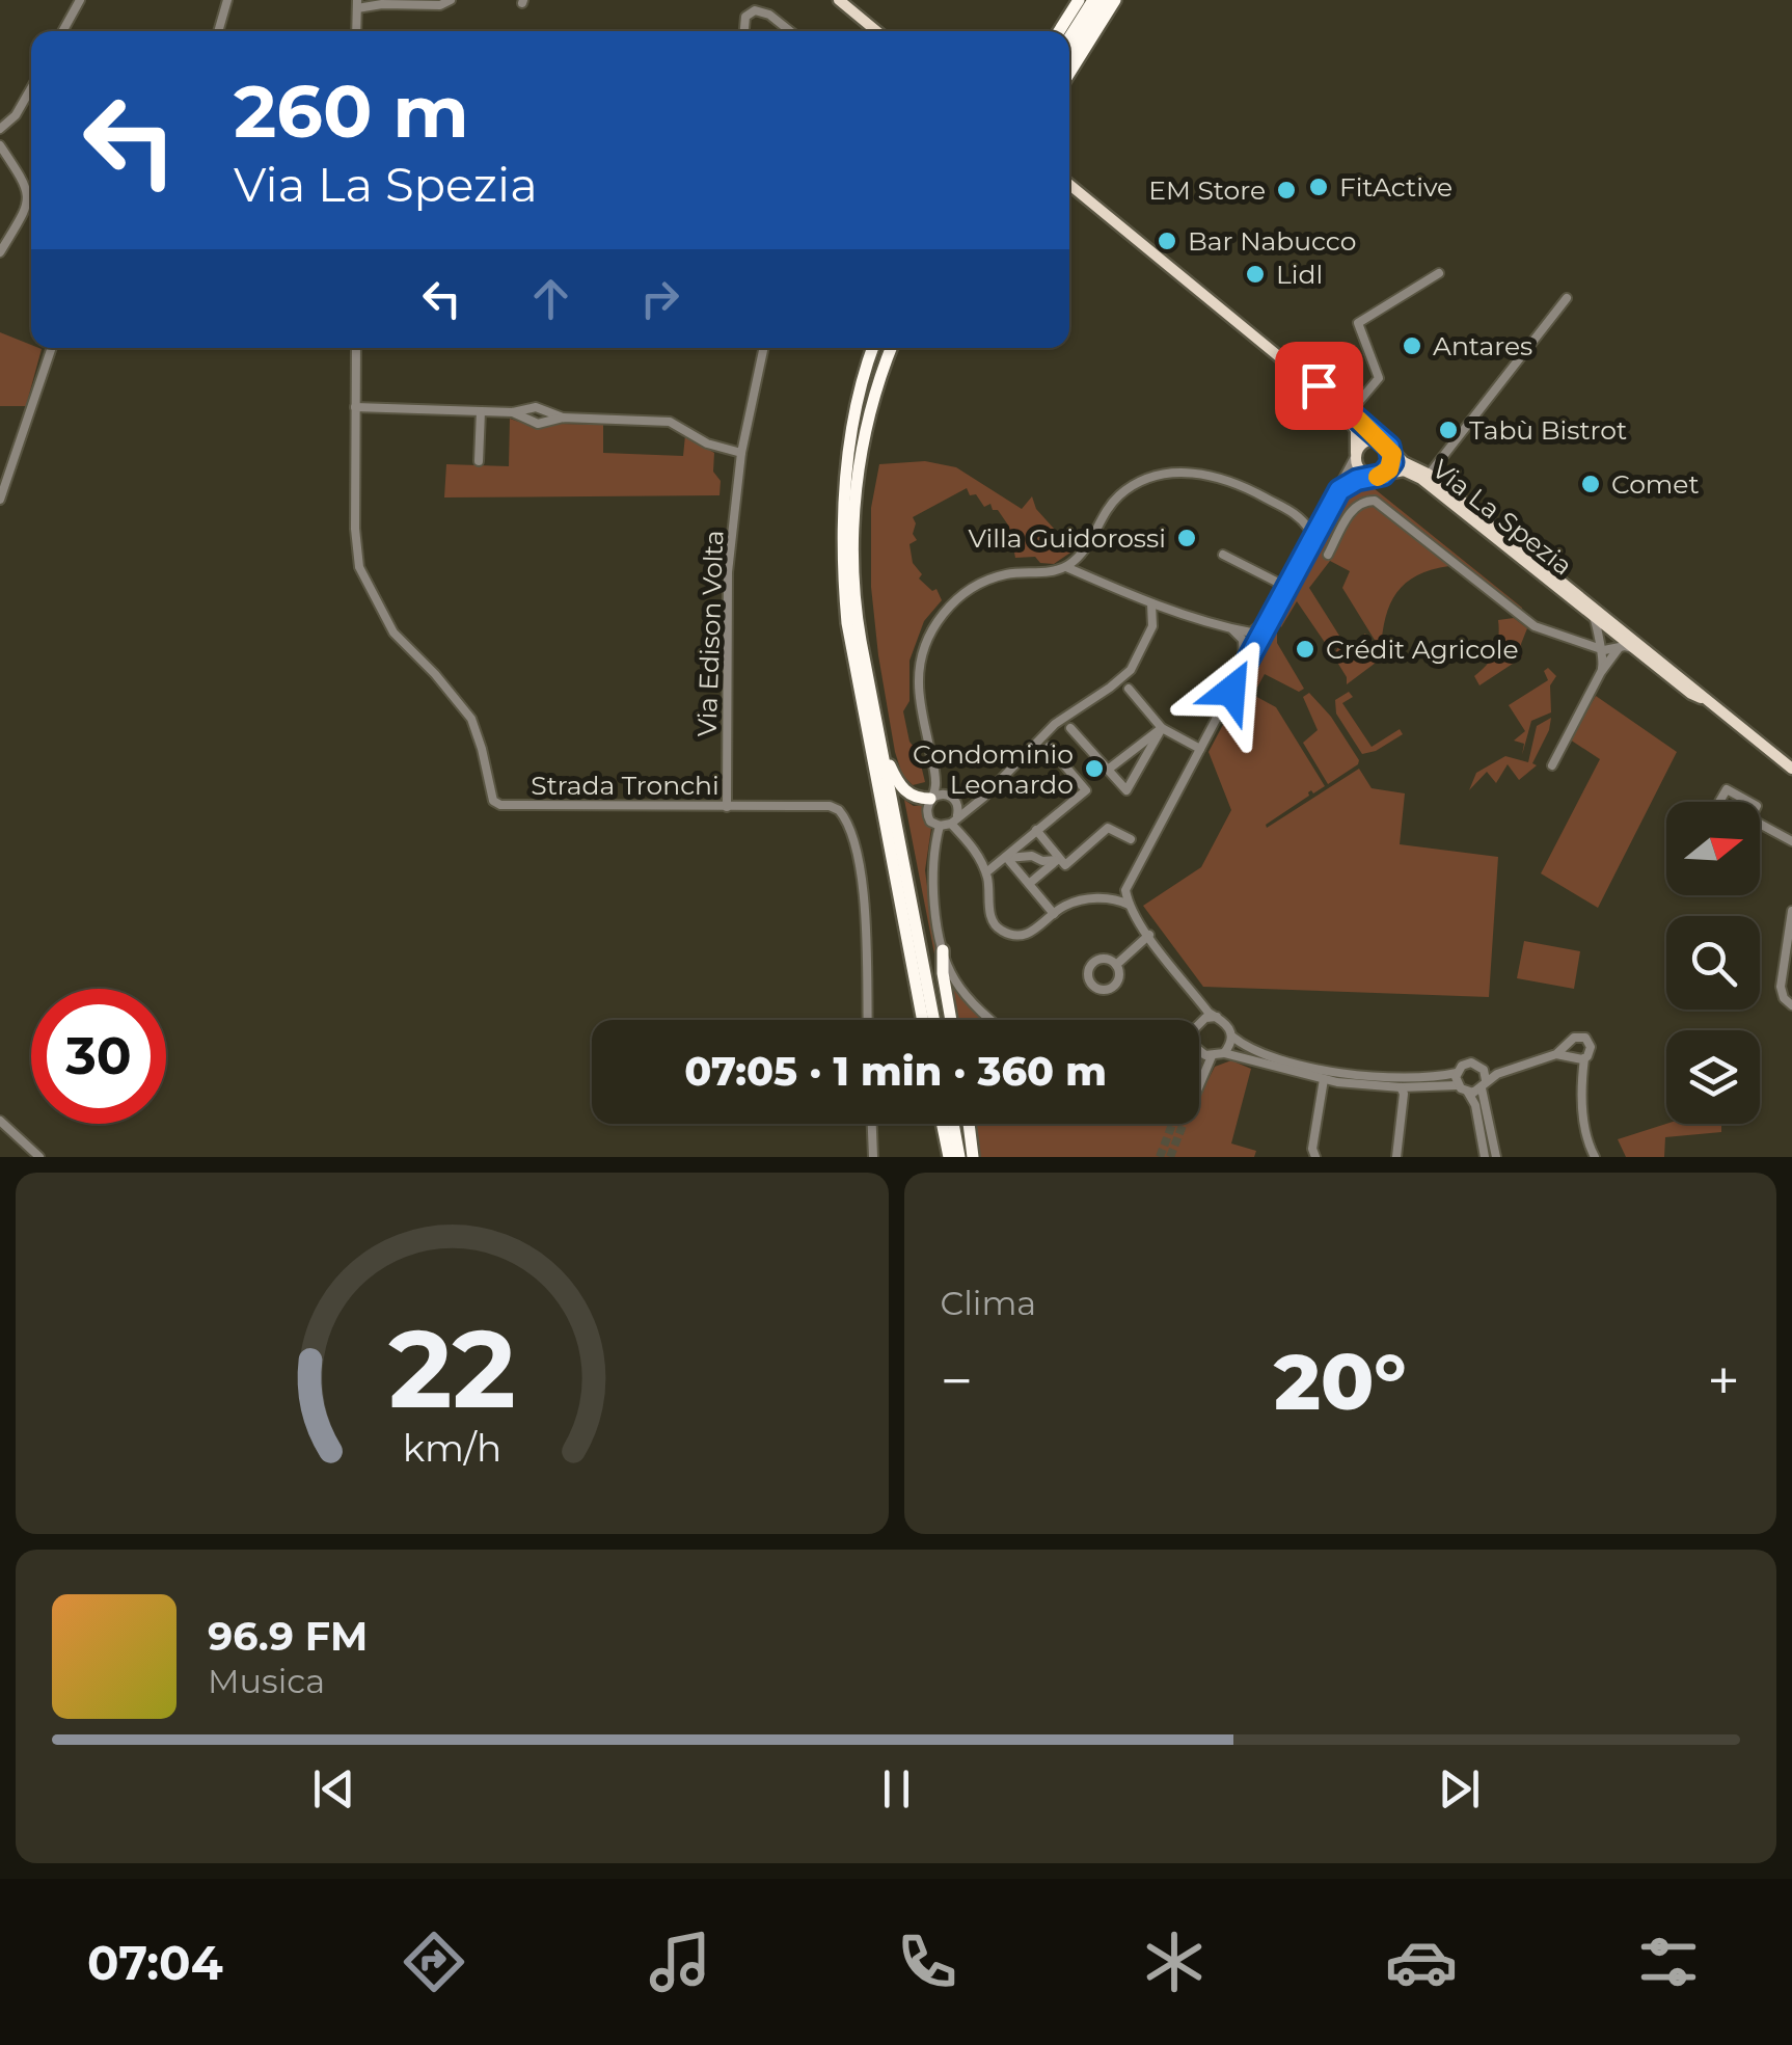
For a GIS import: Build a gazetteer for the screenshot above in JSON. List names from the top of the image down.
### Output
{
  "streets": {
    "main road": ["Via La Spezia"],
    "street": ["Via Edison Volta", "Strada Tronchi"]
  },
  "crossings": [
    ["Via Edison Volta", "Strada Tronchi"]
  ],
  "places": [
    "FitActive",
    "EM Store",
    "Bar Nabucco",
    "Lidl",
    "Antares",
    "Tabù Bistrot",
    "Comet",
    "Villa Guidorossi",
    "Crédit Agricole",
    "Condominio Leonardo"
  ],
  "north": "right",
  "page": {
    "turn": ["260 m", "Via La Spezia"],
    "limit": "30",
    "trip": "07:05 · 1 min · 360 m",
    "tile": "Clima",
    "heat": ["−", "20°", "+"],
    "song": ["96.9 FM", "Musica"],
    "tabs": "07:04",
    "gauge": ["22", "km/h"]
  }
}
